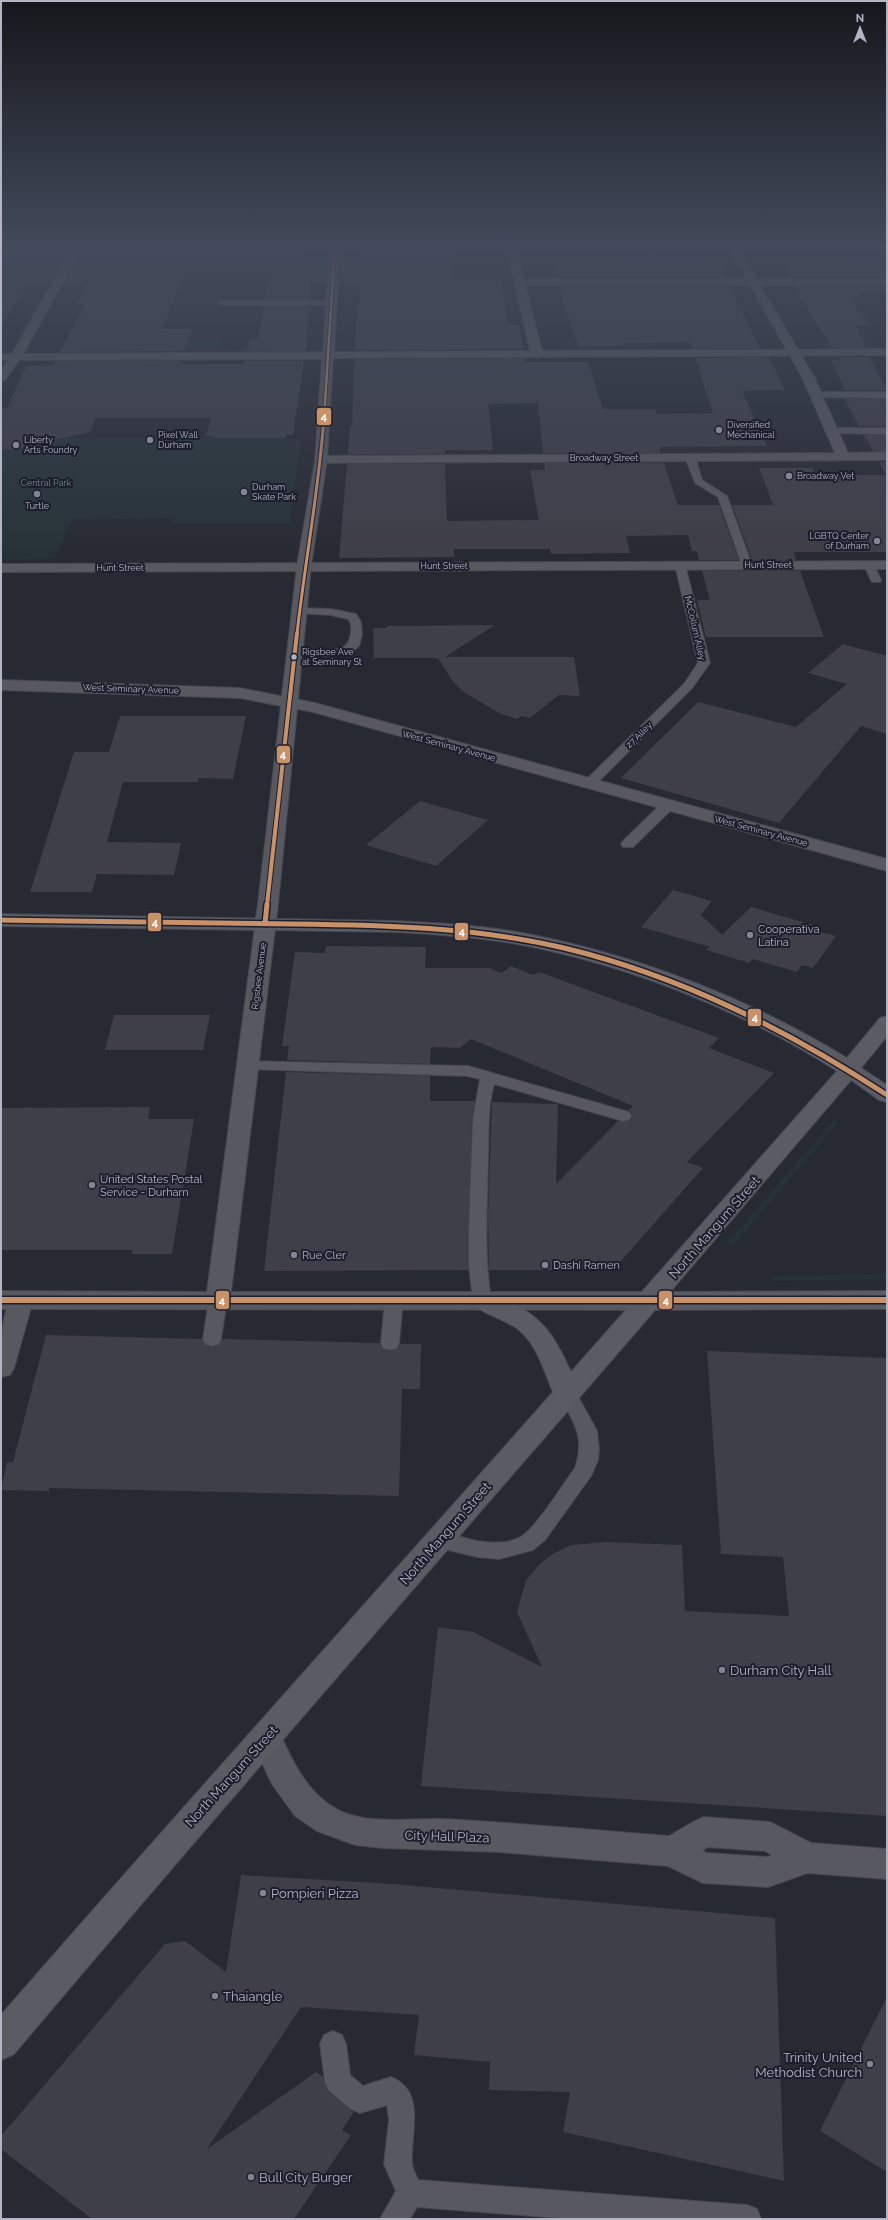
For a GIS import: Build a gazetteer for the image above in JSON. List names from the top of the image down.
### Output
{
  "streets": {
    "main road": ["North Mangum Street"],
    "street": [
      "Broadway Street",
      "Hunt Street",
      "West Seminary Avenue",
      "Rigsbee Avenue",
      "City Hall Plaza"
    ],
    "lane": ["McCollum Alley", "27 Alley"]
  },
  "crossings": [
    ["Broadway Street", "Rigsbee Avenue"],
    ["Hunt Street", "McCollum Alley"],
    ["Hunt Street", "Rigsbee Avenue"],
    ["McCollum Alley", "27 Alley"],
    ["West Seminary Avenue", "27 Alley"],
    ["West Seminary Avenue", "Rigsbee Avenue"],
    ["North Mangum Street", "City Hall Plaza"]
  ],
  "parks": ["Central Park"],
  "places": [
    "Diversified Mechanical",
    "Pixel Wall Durham",
    "Liberty Arts Foundry",
    "Broadway Vet",
    "Durham Skate Park",
    "Turtle",
    "LGBTQ Center of Durham",
    "Rigsbee Ave at Seminary St",
    "Cooperativa Latina",
    "United States Postal Service - Durham",
    "Rue Cler",
    "Dashi Ramen",
    "Durham City Hall",
    "Pompieri Pizza",
    "Thaiangle",
    "Trinity United Methodist Church",
    "Bull City Burger"
  ],
  "lines": ["transit line 4"],
  "north": "top"
}
